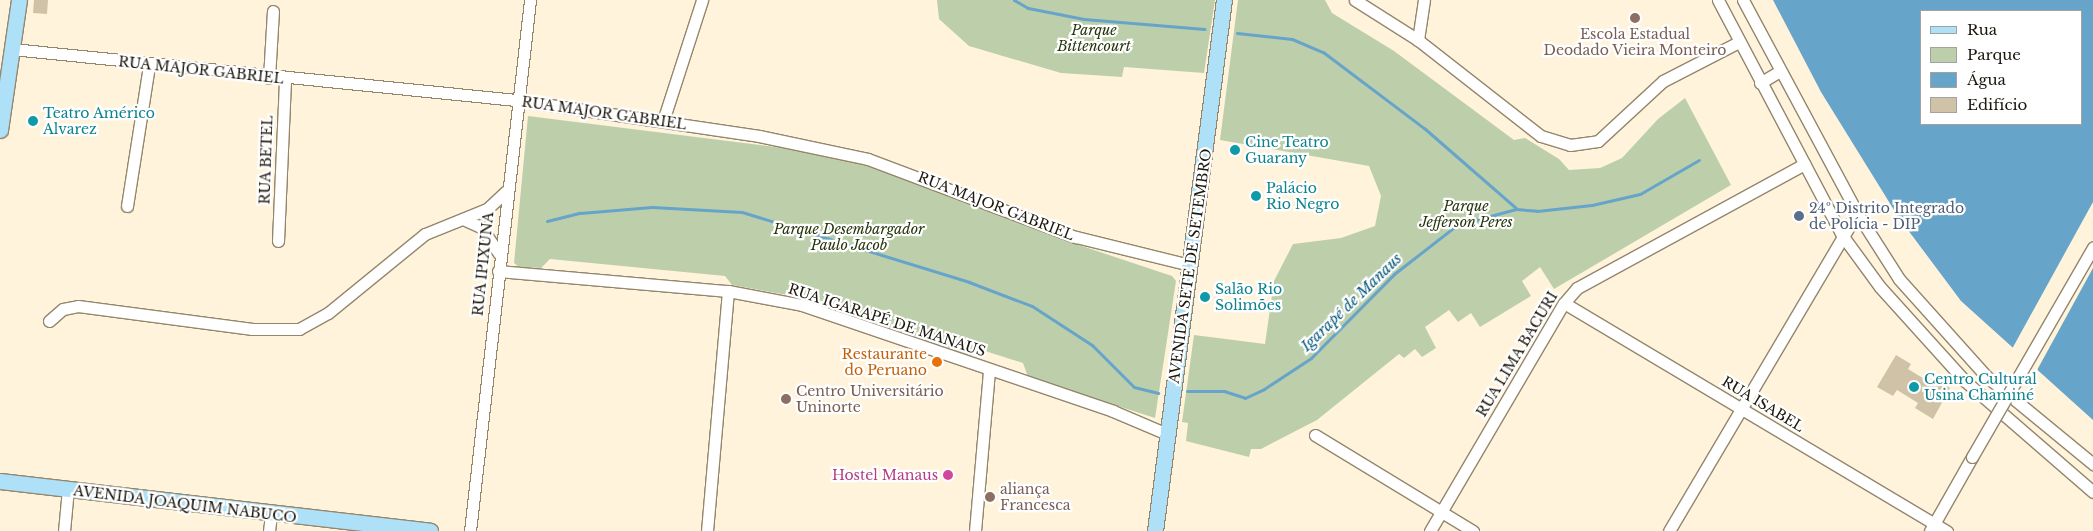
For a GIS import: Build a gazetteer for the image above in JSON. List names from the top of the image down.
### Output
{
  "streets": {
    "main road": ["AVENIDA SETE DE SETEMBRO", "AVENIDA JOAQUIM NABUCO"],
    "street": [
      "RUA MAJOR GABRIEL",
      "RUA BETEL",
      "RUA IPIXUNA",
      "RUA IGARAPÉ DE MANAUS",
      "RUA LIMA BACURI",
      "RUA ISABEL"
    ]
  },
  "crossings": [
    ["RUA MAJOR GABRIEL", "RUA BETEL"],
    ["RUA MAJOR GABRIEL", "RUA IPIXUNA"],
    ["RUA MAJOR GABRIEL", "AVENIDA SETE DE SETEMBRO"],
    ["RUA IPIXUNA", "RUA IGARAPÉ DE MANAUS"],
    ["AVENIDA SETE DE SETEMBRO", "RUA IGARAPÉ DE MANAUS"],
    ["RUA LIMA BACURI", "RUA ISABEL"]
  ],
  "water": ["Igarapé de Manaus"],
  "parks": ["Parque Bittencourt", "Parque Jefferson Peres", "Parque Desembargador Paulo Jacob"],
  "places": [
    "Escola Estadual Deodado Vieira Monteiro",
    "Teatro Américo Alvarez",
    "Cine Teatro Guarany",
    "Palácio Rio Negro",
    "24º Distrito Integrado de Polícia - DIP",
    "Salão Rio Solimões",
    "Restaurante do Peruano",
    "Centro Cultural Usina Chaminé",
    "Centro Universitário Uninorte",
    "Hostel Manaus",
    "aliança Francesca"
  ],
  "legend": [
    "Rua",
    "Parque",
    "Água",
    "Edifício"
  ]
}
